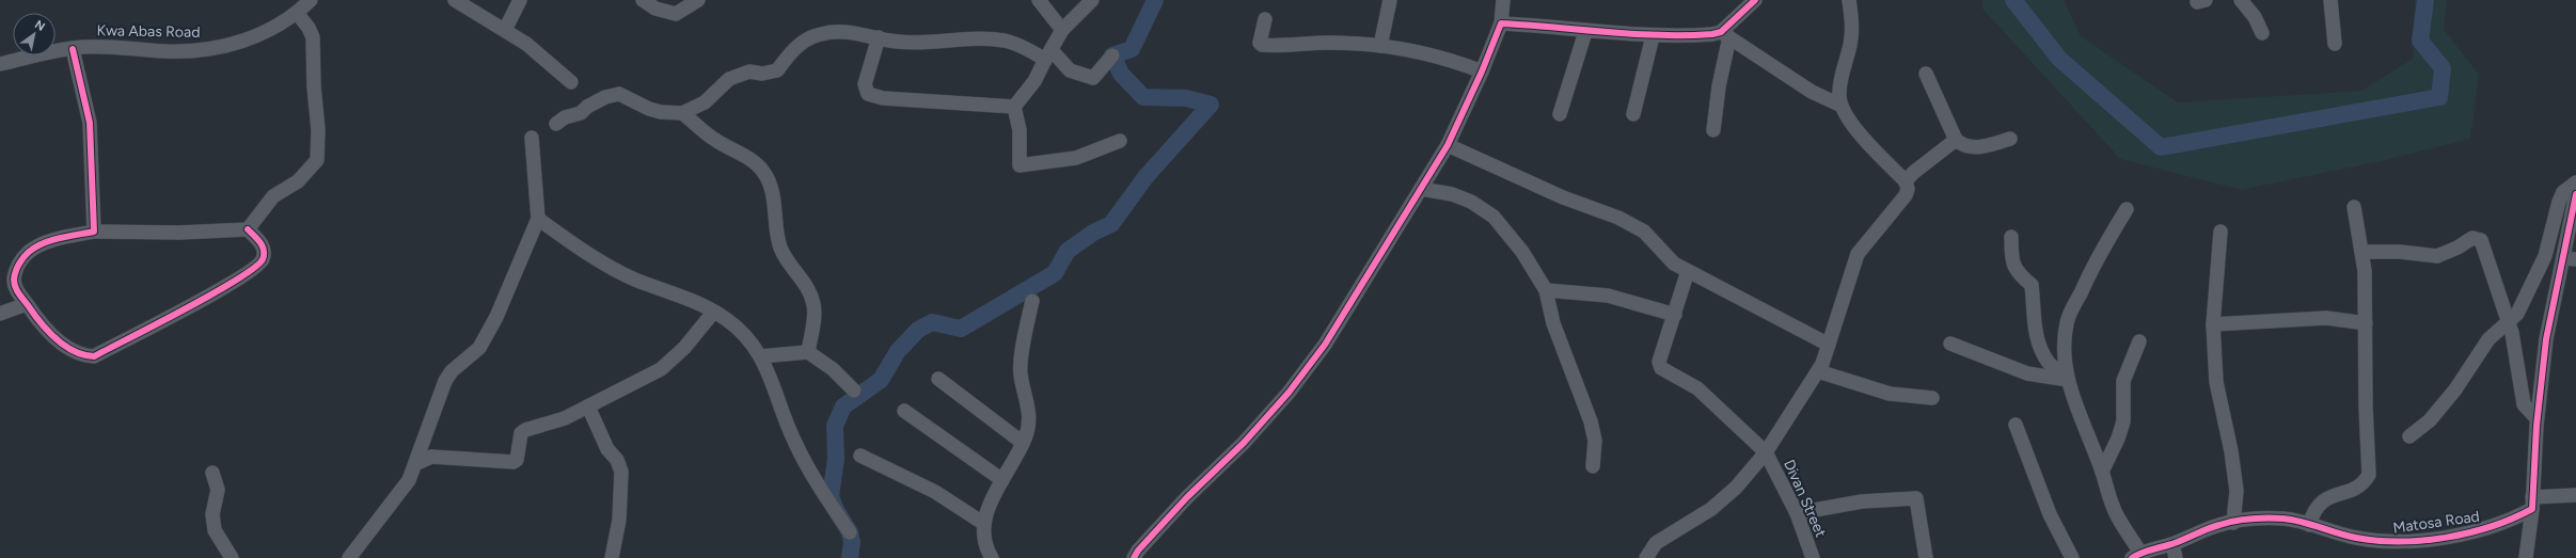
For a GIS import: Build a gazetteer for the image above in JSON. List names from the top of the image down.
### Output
{
  "streets": {
    "street": ["Kwa Abas Road", "Divan Street", "Matosa Road"]
  },
  "north": "top right"
}
